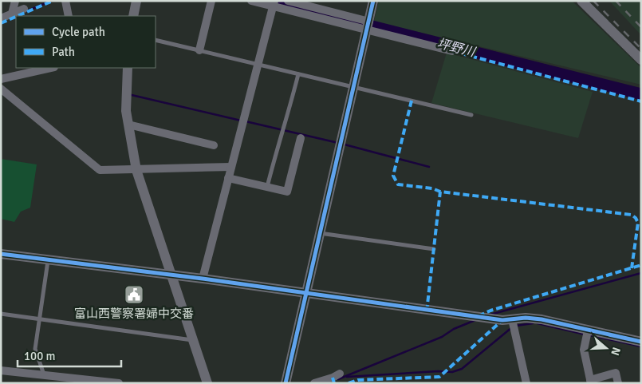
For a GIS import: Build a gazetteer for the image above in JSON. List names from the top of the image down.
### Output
{
  "water": ["坪野川"],
  "places": {
    "public building": ["富山西警察署婦中交番"]
  },
  "legend": ["Cycle path", "Path"],
  "scale_bar": "100 m",
  "north": "right"
}
